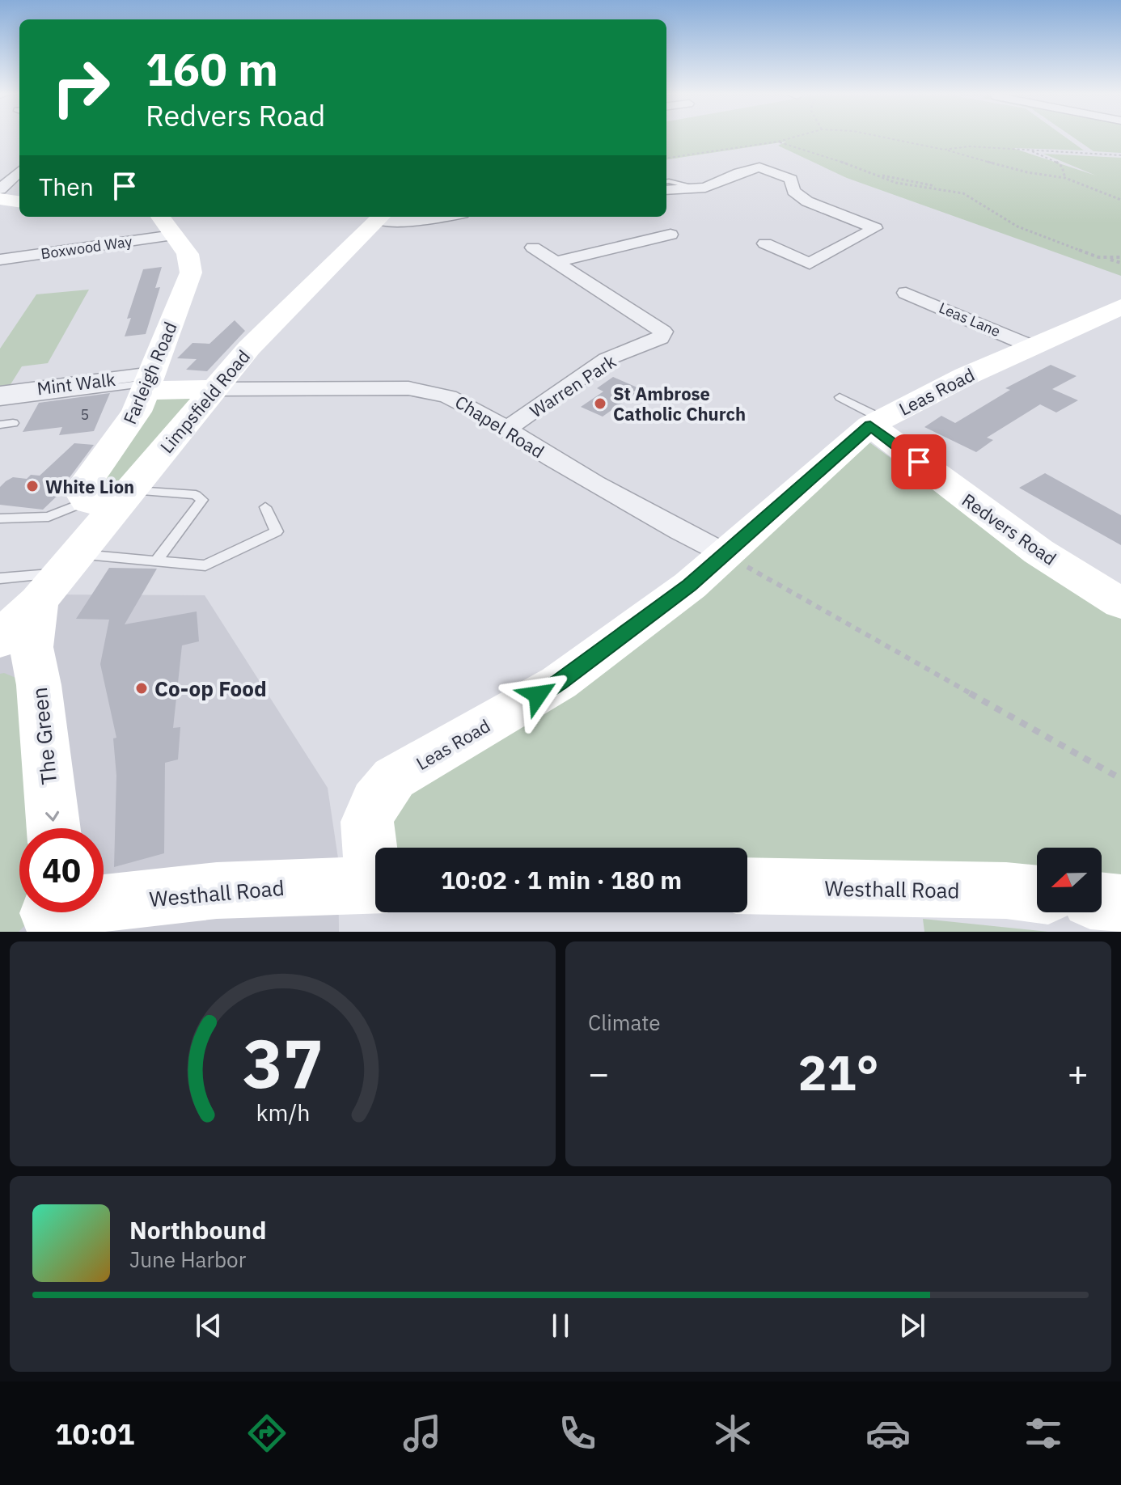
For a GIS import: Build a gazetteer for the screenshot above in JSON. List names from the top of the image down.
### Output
{
  "streets": {
    "street": [
      "Boxwood Way",
      "Leas Lane",
      "Farleigh Road",
      "Mint Walk",
      "Warren Park",
      "Leas Road",
      "Limpsfield Road",
      "Chapel Road",
      "Redvers Road",
      "The Green",
      "Westhall Road"
    ]
  },
  "crossings": [
    ["Boxwood Way", "Farleigh Road"],
    ["Leas Lane", "Leas Road"],
    ["Farleigh Road", "Mint Walk"],
    ["Farleigh Road", "Limpsfield Road"],
    ["Warren Park", "Chapel Road"],
    ["Leas Road", "Chapel Road"],
    ["Leas Road", "Redvers Road"],
    ["Limpsfield Road", "Chapel Road"],
    ["Limpsfield Road", "The Green"]
  ],
  "one_way": ["The Green"],
  "places": ["St Ambrose Catholic Church", "White Lion", "Co-op Food"],
  "house_numbers": ["5"],
  "north": "left",
  "page": {
    "turn": ["160 m", "Redvers Road"],
    "then": "Then",
    "limit": "40",
    "trip": "10:02 · 1 min · 180 m",
    "tile": "Climate",
    "heat": ["−", "21°", "+"],
    "song": ["Northbound", "June Harbor"],
    "tabs": "10:01",
    "gauge": ["37", "km/h"]
  }
}
